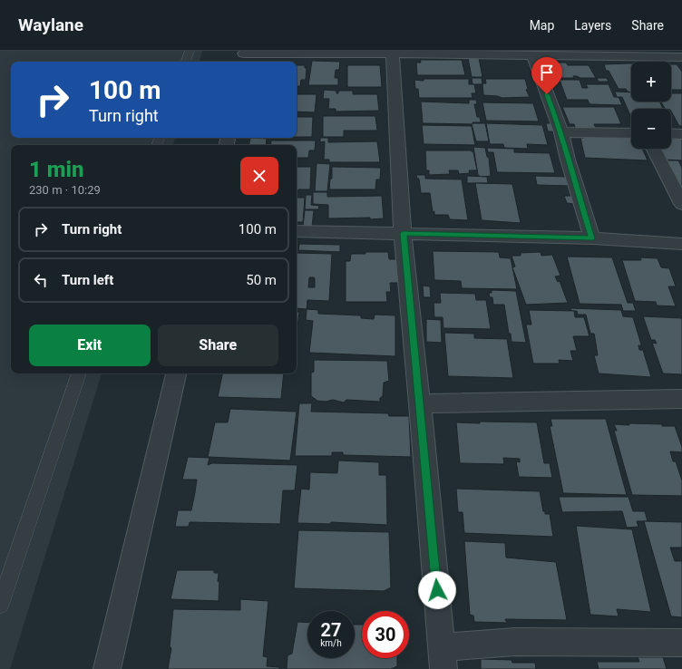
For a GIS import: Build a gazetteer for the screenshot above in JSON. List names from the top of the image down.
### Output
{
  "page": {
    "header": "Waylane",
    "nav": ["Map", "Layers", "Share"],
    "map_buttons": ["+", "−"],
    "turn": ["100 m", "Turn right"],
    "heading": ["1 min", "230 m · 10:29"],
    "list": [
      {
        "name": "Turn right",
        "value": "100 m"
      },
      {
        "name": "Turn left",
        "value": "50 m"
      }
    ],
    "buttons": ["Exit", "Share"],
    "speed": "27 km/h",
    "limit": "30"
  }
}
